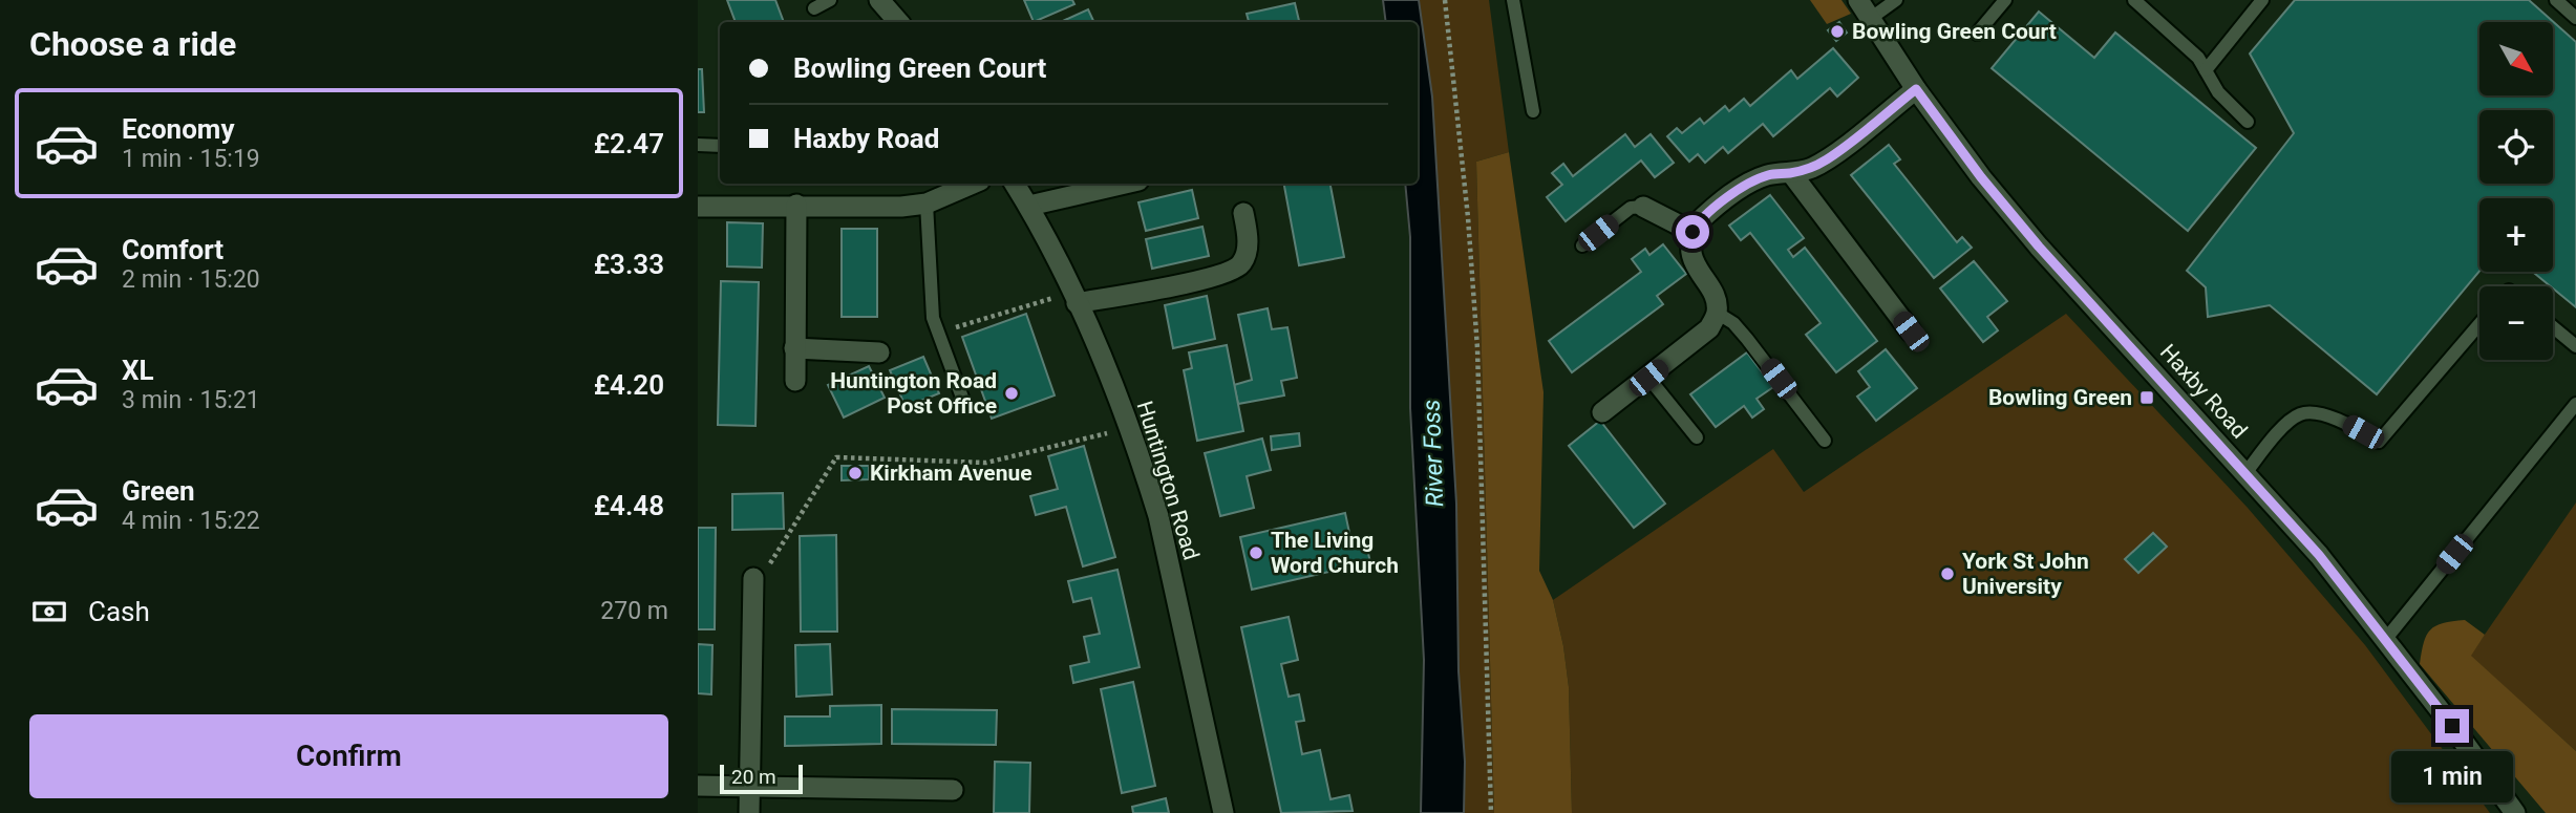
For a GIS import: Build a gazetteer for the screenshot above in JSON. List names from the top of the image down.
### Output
{
  "streets": {
    "street": ["Haxby Road", "Huntington Road"]
  },
  "water": ["River Foss"],
  "places": {
    "other": [
      "Bowling Green Court",
      "Huntington Road Post Office",
      "Kirkham Avenue",
      "The Living Word Church",
      "York St John University"
    ],
    "transit": ["Bowling Green"]
  },
  "scale_bar": "20 m",
  "north": "bottom right",
  "page": {
    "heading": "Choose a ride",
    "map_buttons": ["+", "−"],
    "banner": ["Bowling Green Court", "Haxby Road"],
    "list": [
      {
        "name": "Economy",
        "note": "1 min · 15:19",
        "value": "£2.47"
      },
      {
        "name": "Comfort",
        "note": "2 min · 15:20",
        "value": "£3.33"
      },
      {
        "name": "XL",
        "note": "3 min · 15:21",
        "value": "£4.20"
      },
      {
        "name": "Green",
        "note": "4 min · 15:22",
        "value": "£4.48"
      }
    ],
    "pay": ["Cash", "270 m"],
    "buttons": "Confirm",
    "bubble": "1 min",
    "scale": "20 m"
  }
}
